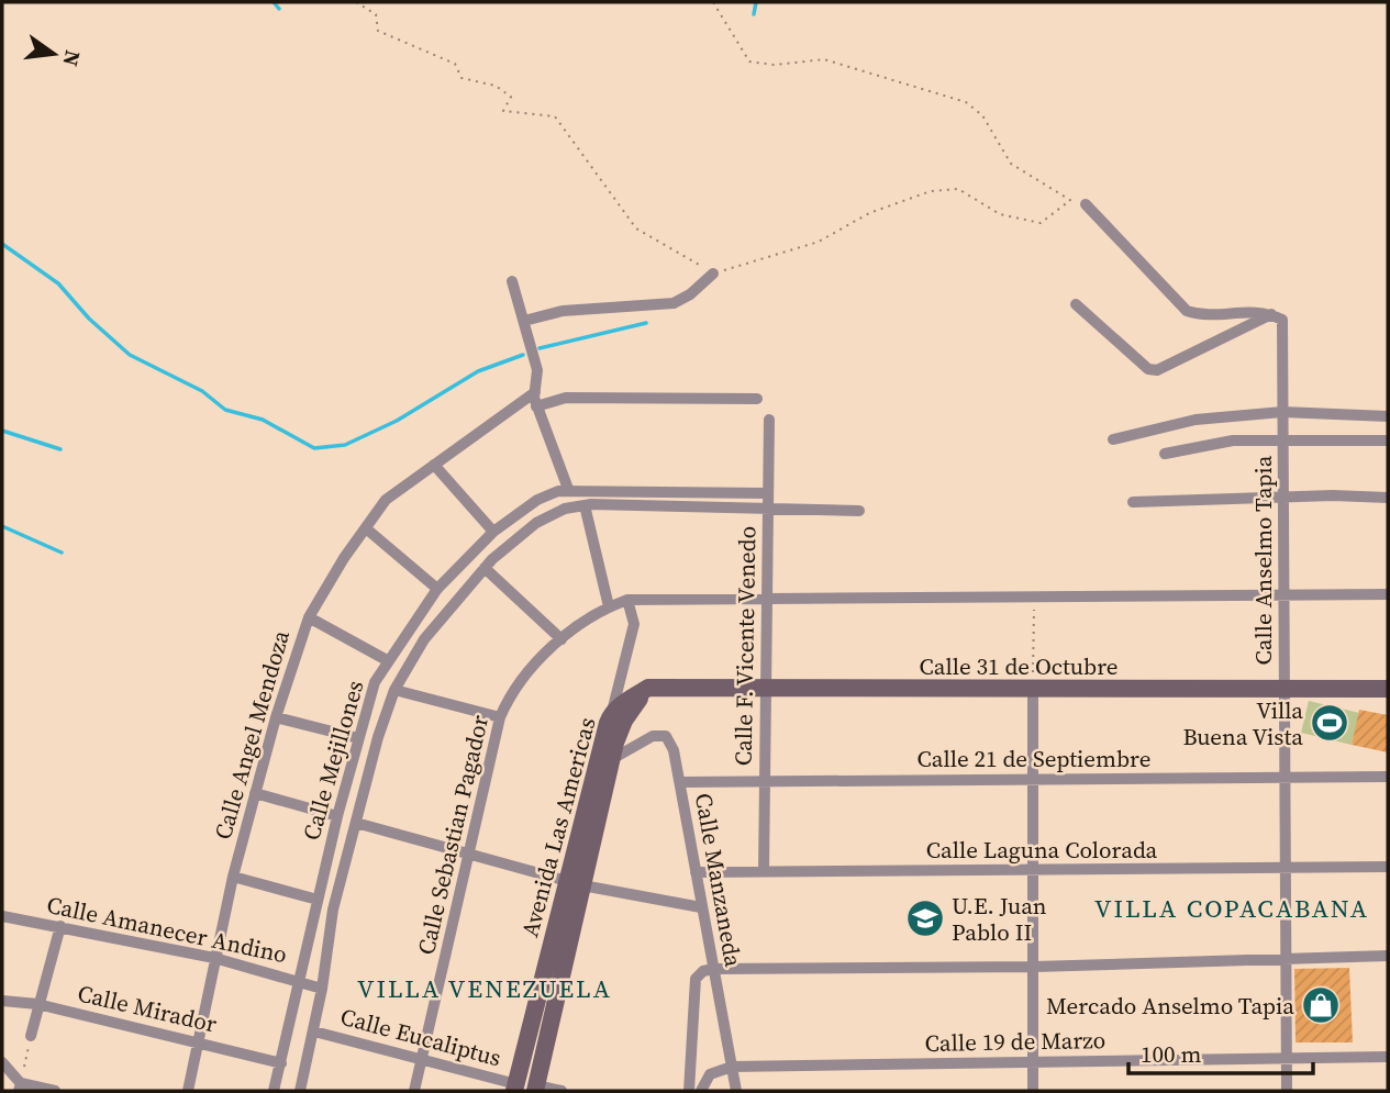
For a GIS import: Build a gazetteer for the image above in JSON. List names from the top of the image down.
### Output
{
  "streets": {
    "main road": ["Calle 31 de Octubre", "Avenida Las Americas"],
    "street": [
      "Calle Anselmo Tapia",
      "Calle F. Vicente Venedo",
      "Calle Angel Mendoza",
      "Calle 21 de Septiembre",
      "Calle Mejillones",
      "Calle Sebastian Pagador",
      "Calle Laguna Colorada",
      "Calle Manzaneda",
      "Calle Amanecer Andino",
      "Calle Mirador",
      "Calle Eucaliptus",
      "Calle 19 de Marzo"
    ]
  },
  "crossings": [
    ["Calle Anselmo Tapia", "Calle 31 de Octubre"],
    ["Calle Anselmo Tapia", "Calle 21 de Septiembre"],
    ["Calle Anselmo Tapia", "Calle Sebastian Pagador"],
    ["Calle Anselmo Tapia", "Calle Laguna Colorada"],
    ["Calle Anselmo Tapia", "Calle 19 de Marzo"],
    ["Calle F. Vicente Venedo", "Calle 31 de Octubre"],
    ["Calle F. Vicente Venedo", "Calle 21 de Septiembre"],
    ["Calle F. Vicente Venedo", "Calle Mejillones"],
    ["Calle F. Vicente Venedo", "Calle Sebastian Pagador"],
    ["Calle F. Vicente Venedo", "Calle Laguna Colorada"],
    ["Calle 31 de Octubre", "Avenida Las Americas"],
    ["Calle Angel Mendoza", "Calle Amanecer Andino"],
    ["Calle Angel Mendoza", "Calle Mirador"],
    ["Calle 21 de Septiembre", "Calle Manzaneda"],
    ["Calle Mejillones", "Calle Amanecer Andino"],
    ["Calle Mejillones", "Calle Mirador"],
    ["Calle Mejillones", "Calle Eucaliptus"],
    ["Avenida Las Americas", "Calle Manzaneda"],
    ["Avenida Las Americas", "Calle Eucaliptus"],
    ["Calle Sebastian Pagador", "Calle Eucaliptus"],
    ["Calle Laguna Colorada", "Calle Manzaneda"],
    ["Calle Manzaneda", "Calle 19 de Marzo"]
  ],
  "districts": ["VILLA COPACABANA", "VILLA VENEZUELA"],
  "places": {
    "sports": ["Villa Buena Vista"],
    "school or university": ["U.E. Juan Pablo II"],
    "shop": ["Mercado Anselmo Tapia"]
  },
  "scale_bar": "100 m",
  "north": "right"
}
